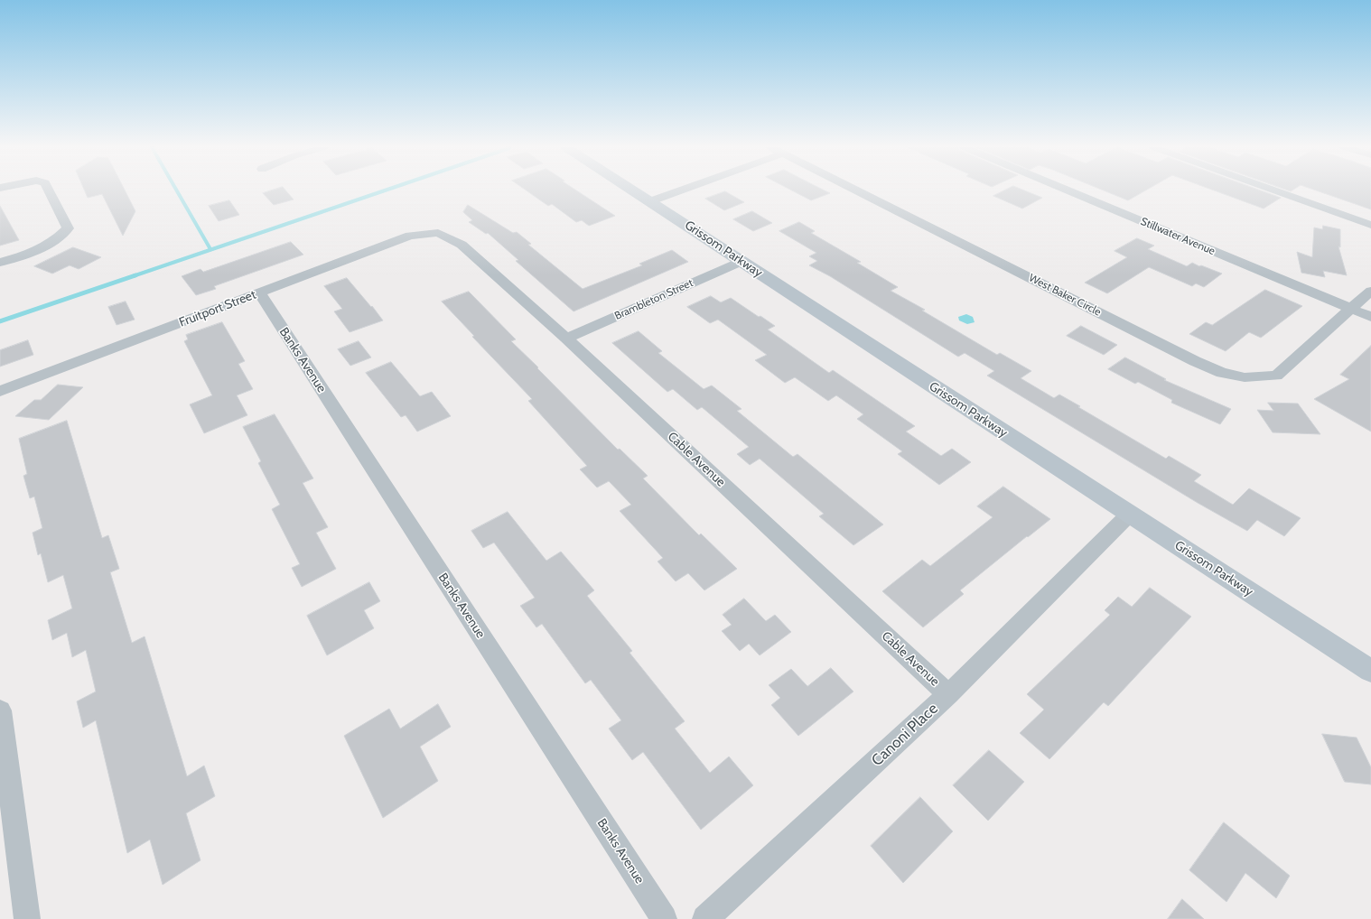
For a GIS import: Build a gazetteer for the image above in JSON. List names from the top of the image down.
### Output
{
  "streets": {
    "main road": ["Grissom Parkway"],
    "street": [
      "Stillwater Avenue",
      "West Baker Circle",
      "Brambleton Street",
      "Fruitport Street",
      "Banks Avenue",
      "Cable Avenue",
      "Canoni Place"
    ]
  },
  "crossings": [
    ["Stillwater Avenue", "West Baker Circle"],
    ["Grissom Parkway", "Brambleton Street"],
    ["Grissom Parkway", "Canoni Place"],
    ["Brambleton Street", "Cable Avenue"],
    ["Fruitport Street", "Banks Avenue"],
    ["Fruitport Street", "Cable Avenue"],
    ["Cable Avenue", "Canoni Place"]
  ]
}
